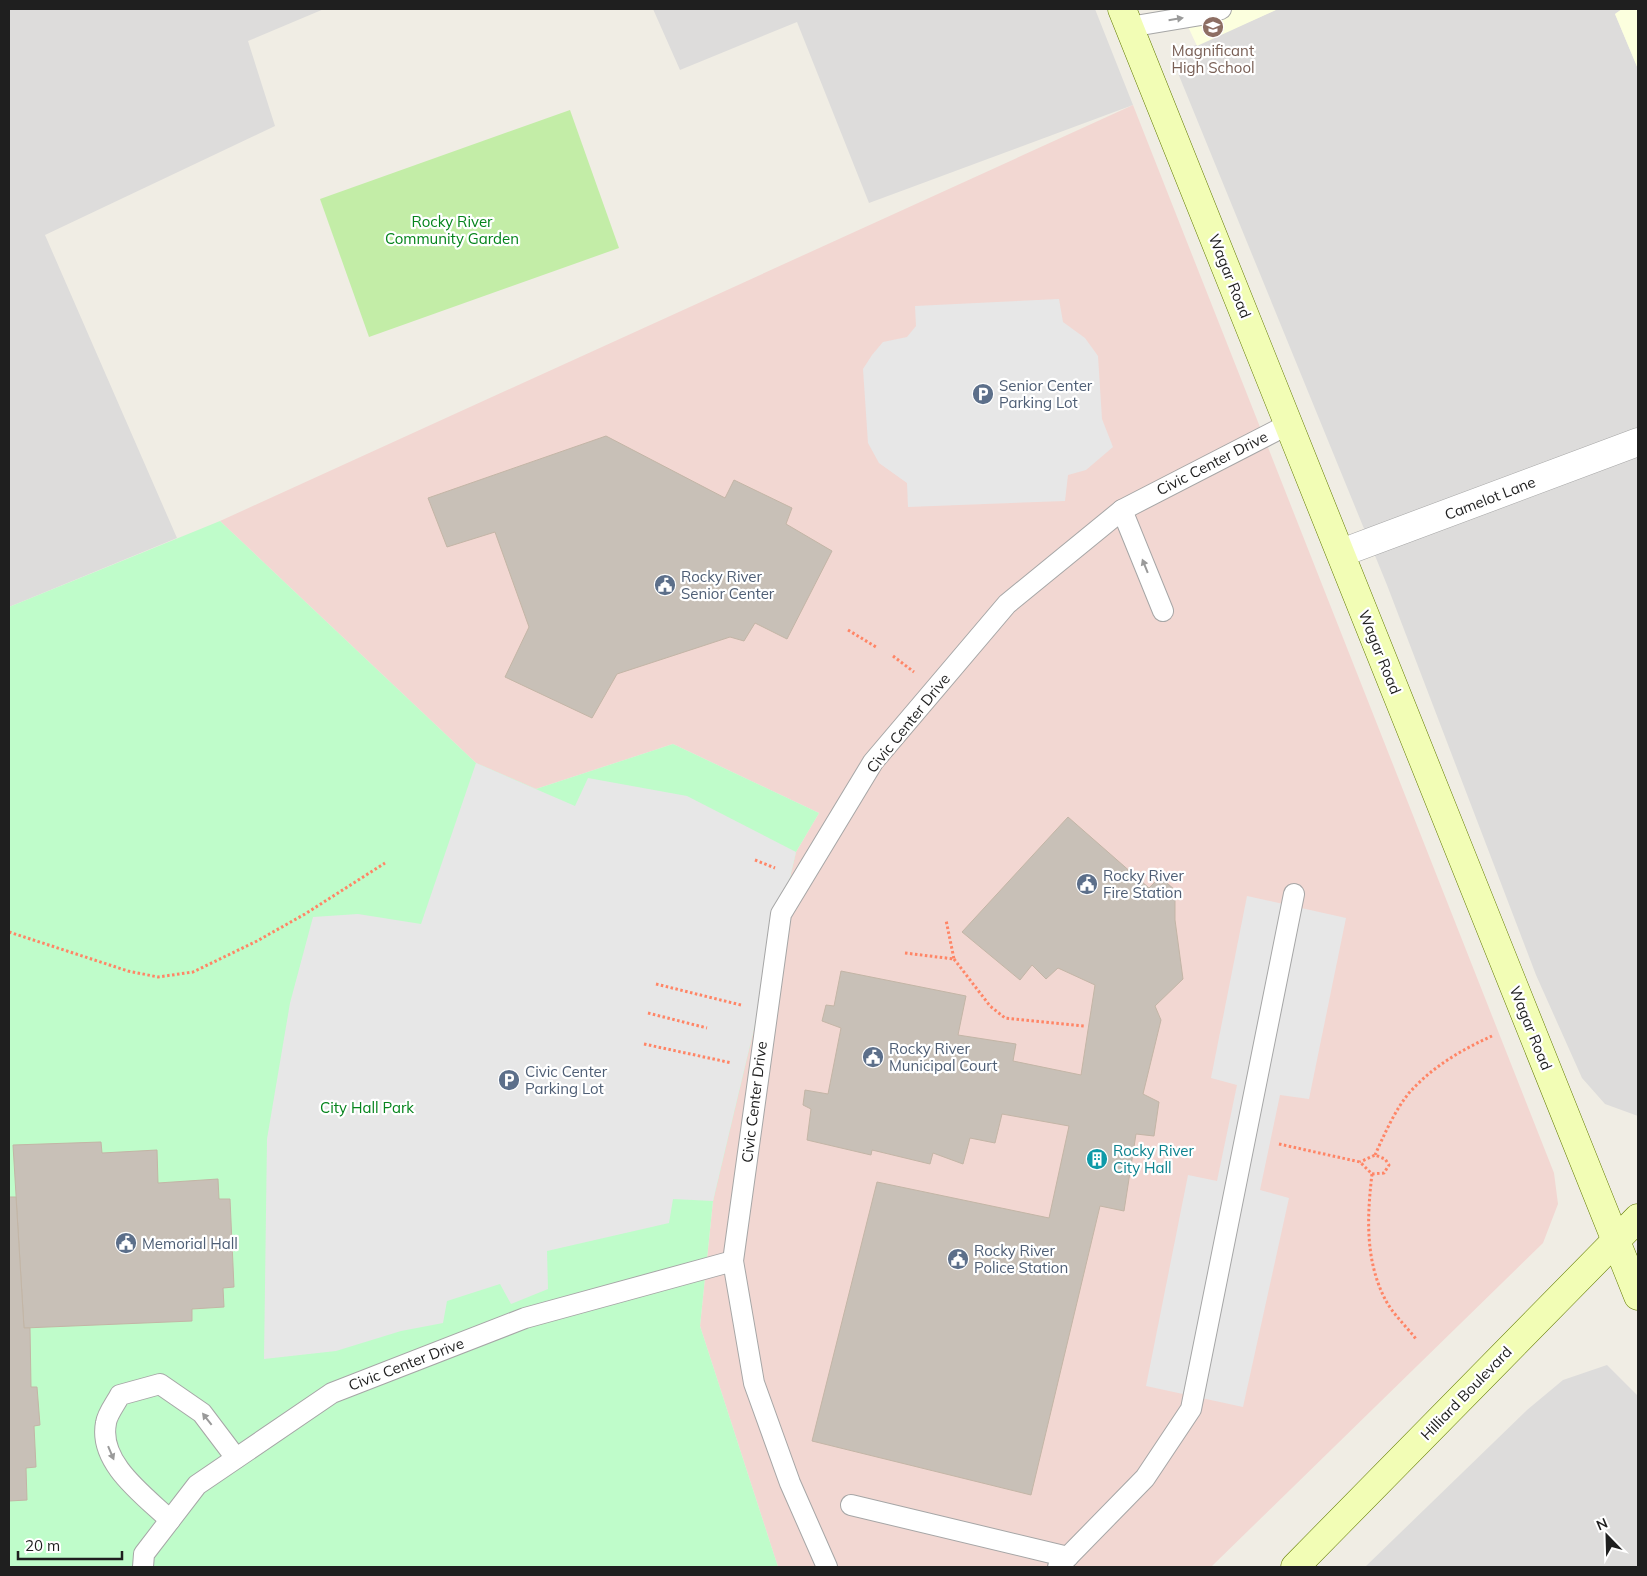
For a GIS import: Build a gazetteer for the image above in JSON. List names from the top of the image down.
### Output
{
  "streets": {
    "main road": ["Wagar Road", "Hilliard Boulevard"],
    "street": ["Camelot Lane"],
    "lane": ["Civic Center Drive"]
  },
  "crossings": [
    ["Wagar Road", "Civic Center Drive"],
    ["Wagar Road", "Camelot Lane"],
    ["Wagar Road", "Hilliard Boulevard"]
  ],
  "parks": ["Rocky River Community Garden", "City Hall Park"],
  "places": {
    "school or university": ["Magnificant High School"],
    "parking": ["Senior Center Parking Lot", "Civic Center Parking Lot"],
    "public building": [
      "Rocky River Senior Center",
      "Rocky River Fire Station",
      "Rocky River Municipal Court",
      "Memorial Hall",
      "Rocky River Police Station"
    ],
    "building": ["Rocky River City Hall"]
  },
  "scale_bar": "20 m",
  "north": "top left"
}
